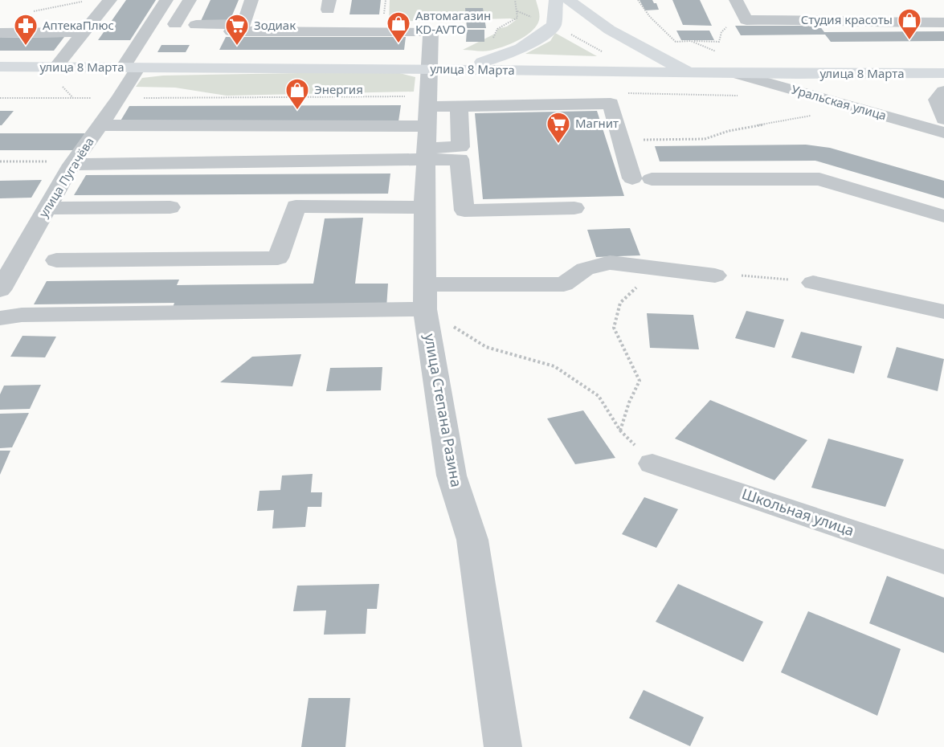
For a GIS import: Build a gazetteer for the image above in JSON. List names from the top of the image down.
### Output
{
  "streets": {
    "main road": ["улица 8 Марта"],
    "street": [
      "Уральская улица",
      "улица Пугачёва",
      "улица Степана Разина",
      "Школьная улица"
    ]
  },
  "crossings": [
    ["улица 8 Марта", "Уральская улица"],
    ["улица 8 Марта", "улица Пугачёва"],
    ["улица 8 Марта", "улица Степана Разина"]
  ],
  "places": {
    "shop": ["Студия красоты", "Автомагазин KD-AVTO", "Энергия"],
    "pharmacy": ["АптекаПлюс"],
    "supermarket": ["Зодиак", "Магнит"]
  }
}
